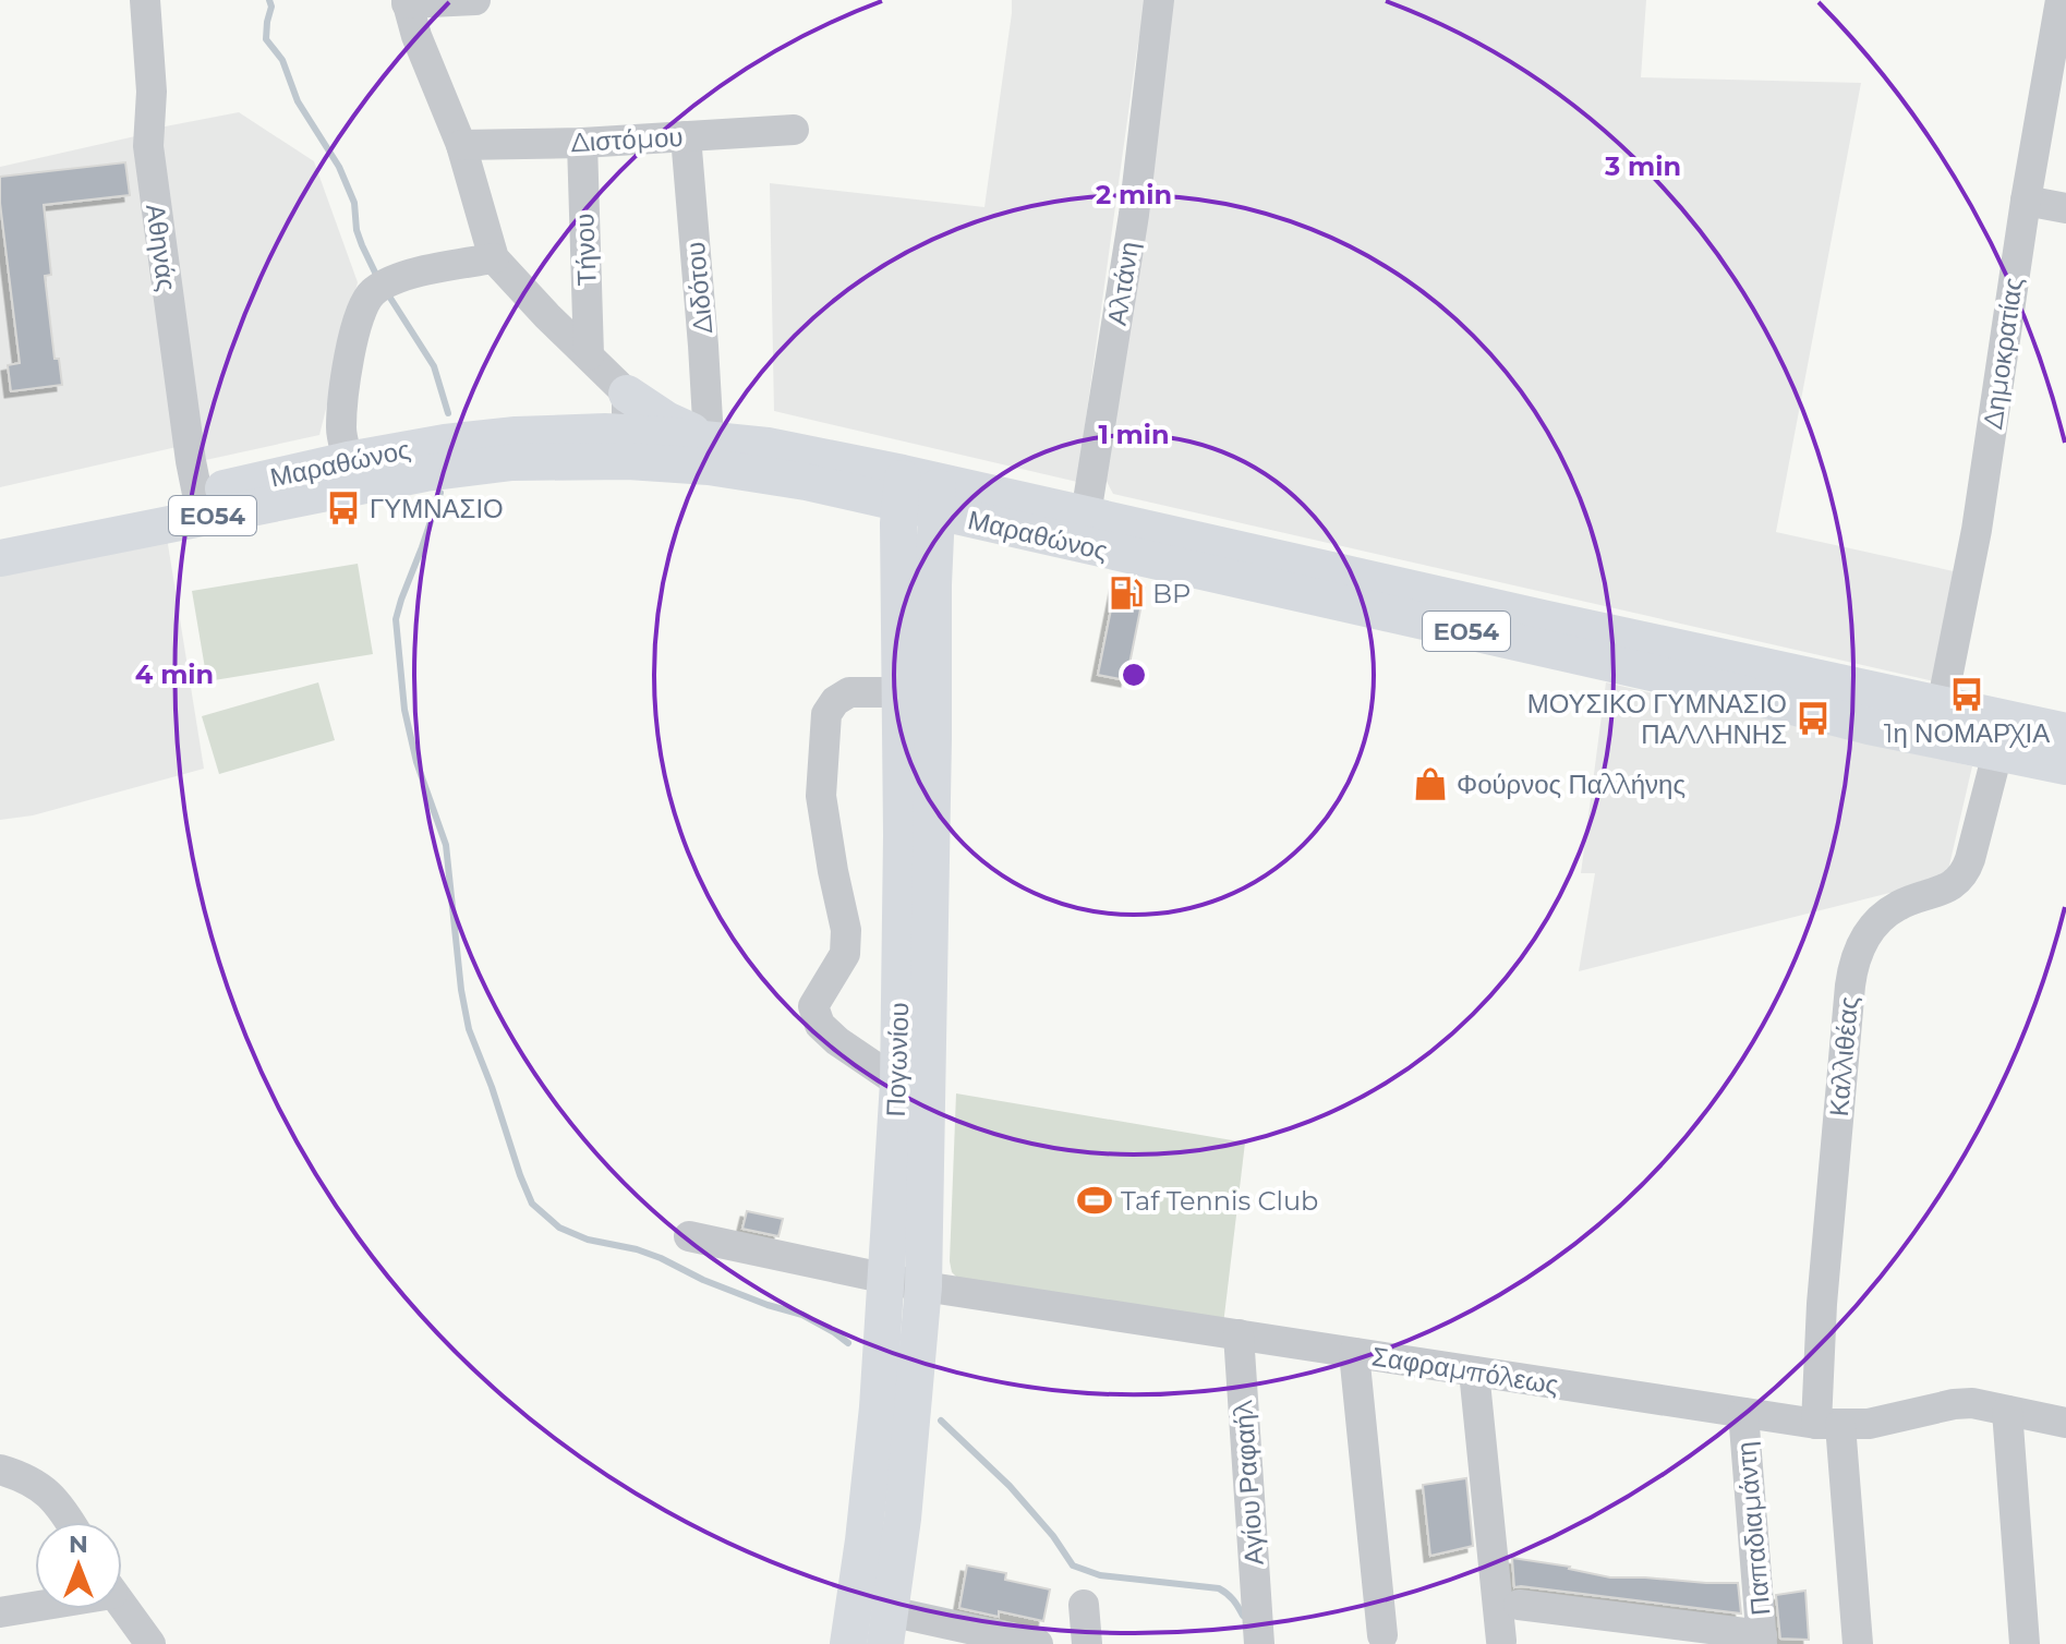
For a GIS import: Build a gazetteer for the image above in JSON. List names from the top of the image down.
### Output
{
  "streets": {
    "main road": ["Μαραθώνος", "ΕΟ54", "Πογωνίου"],
    "street": [
      "Διστόμου",
      "Αθηνάς",
      "Τήνου",
      "Αλτάνη",
      "Διδότου",
      "Δημοκρατίας",
      "Καλλιθέας",
      "Σαφραμπόλεως",
      "Αγίου Ραφαήλ",
      "Παπαδιαμάντη"
    ]
  },
  "crossings": [
    ["Διστόμου", "Τήνου"],
    ["Διστόμου", "Διδότου"],
    ["Αθηνάς", "Μαραθώνος"],
    ["Τήνου", "Μαραθώνος"],
    ["Αλτάνη", "Μαραθώνος"],
    ["Διδότου", "Μαραθώνος"],
    ["Δημοκρατίας", "Μαραθώνος"],
    ["Μαραθώνος", "Καλλιθέας"],
    ["Μαραθώνος", "Πογωνίου"],
    ["Καλλιθέας", "Σαφραμπόλεως"],
    ["Πογωνίου", "Σαφραμπόλεως"],
    ["Σαφραμπόλεως", "Αγίου Ραφαήλ"],
    ["Σαφραμπόλεως", "Παπαδιαμάντη"]
  ],
  "places": {
    "bus stop": ["ΓΥΜΝΑΣΙΟ", "1η ΝΟΜΑΡΧΙΑ", "ΜΟΥΣΙΚΟ ΓΥΜΝΑΣΙΟ ΠΑΛΛΗΝΗΣ"],
    "fuel station": ["BP"],
    "shop": ["Φούρνος Παλλήνης"],
    "sports": ["Taf Tennis Club"]
  },
  "north": "top",
  "rings": [
    "3 min",
    "2 min",
    "1 min",
    "4 min"
  ]
}
